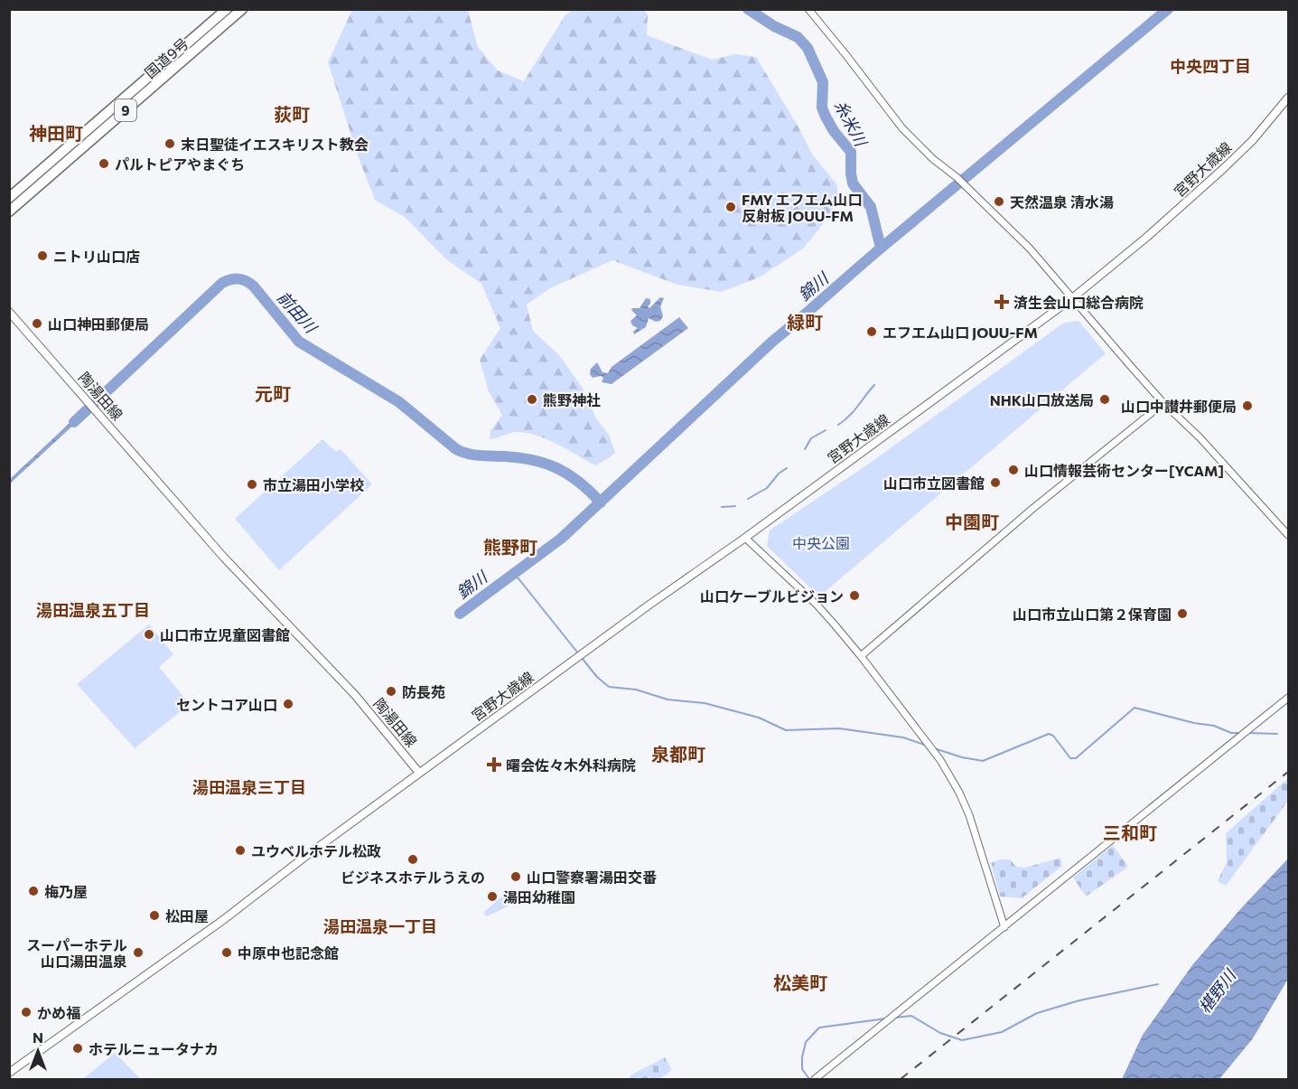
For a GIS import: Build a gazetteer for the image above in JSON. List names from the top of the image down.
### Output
{
  "streets": {
    "highway": ["国道9号", "9"],
    "main road": ["宮野大歳線", "陶湯田線"]
  },
  "crossings": [
    ["宮野大歳線", "陶湯田線"]
  ],
  "districts": [
    "中央四丁目",
    "荻町",
    "神田町",
    "緑町",
    "元町",
    "中園町",
    "熊野町",
    "湯田温泉五丁目",
    "泉都町",
    "湯田温泉三丁目",
    "三和町",
    "湯田温泉一丁目",
    "松美町"
  ],
  "water": [
    "糸米川",
    "錦川",
    "前田川",
    "椹野川"
  ],
  "parks": ["中央公園"],
  "places": {
    "other": [
      "末日聖徒イエスキリスト教会",
      "パルトピアやまぐち",
      "天然温泉 清水湯",
      "FMY エフエム山口 反射板 JOUU-FM",
      "ニトリ山口店",
      "山口神田郵便局",
      "エフエム山口 JOUU-FM",
      "熊野神社",
      "NHK山口放送局",
      "山口中讃井郵便局",
      "山口情報芸術センター[YCAM]",
      "山口市立図書館",
      "市立湯田小学校",
      "山口ケーブルビジョン",
      "山口市立山口第２保育園",
      "山口市立児童図書館",
      "防長苑",
      "セントコア山口",
      "ユウベルホテル松政",
      "ビジネスホテルうえの",
      "山口警察署湯田交番",
      "梅乃屋",
      "湯田幼稚園",
      "松田屋",
      "スーパーホテル 山口湯田温泉",
      "中原中也記念館",
      "かめ福",
      "ホテルニュータナカ"
    ],
    "health": ["済生会山口総合病院", "曙会佐々木外科病院"]
  },
  "north": "top"
}
